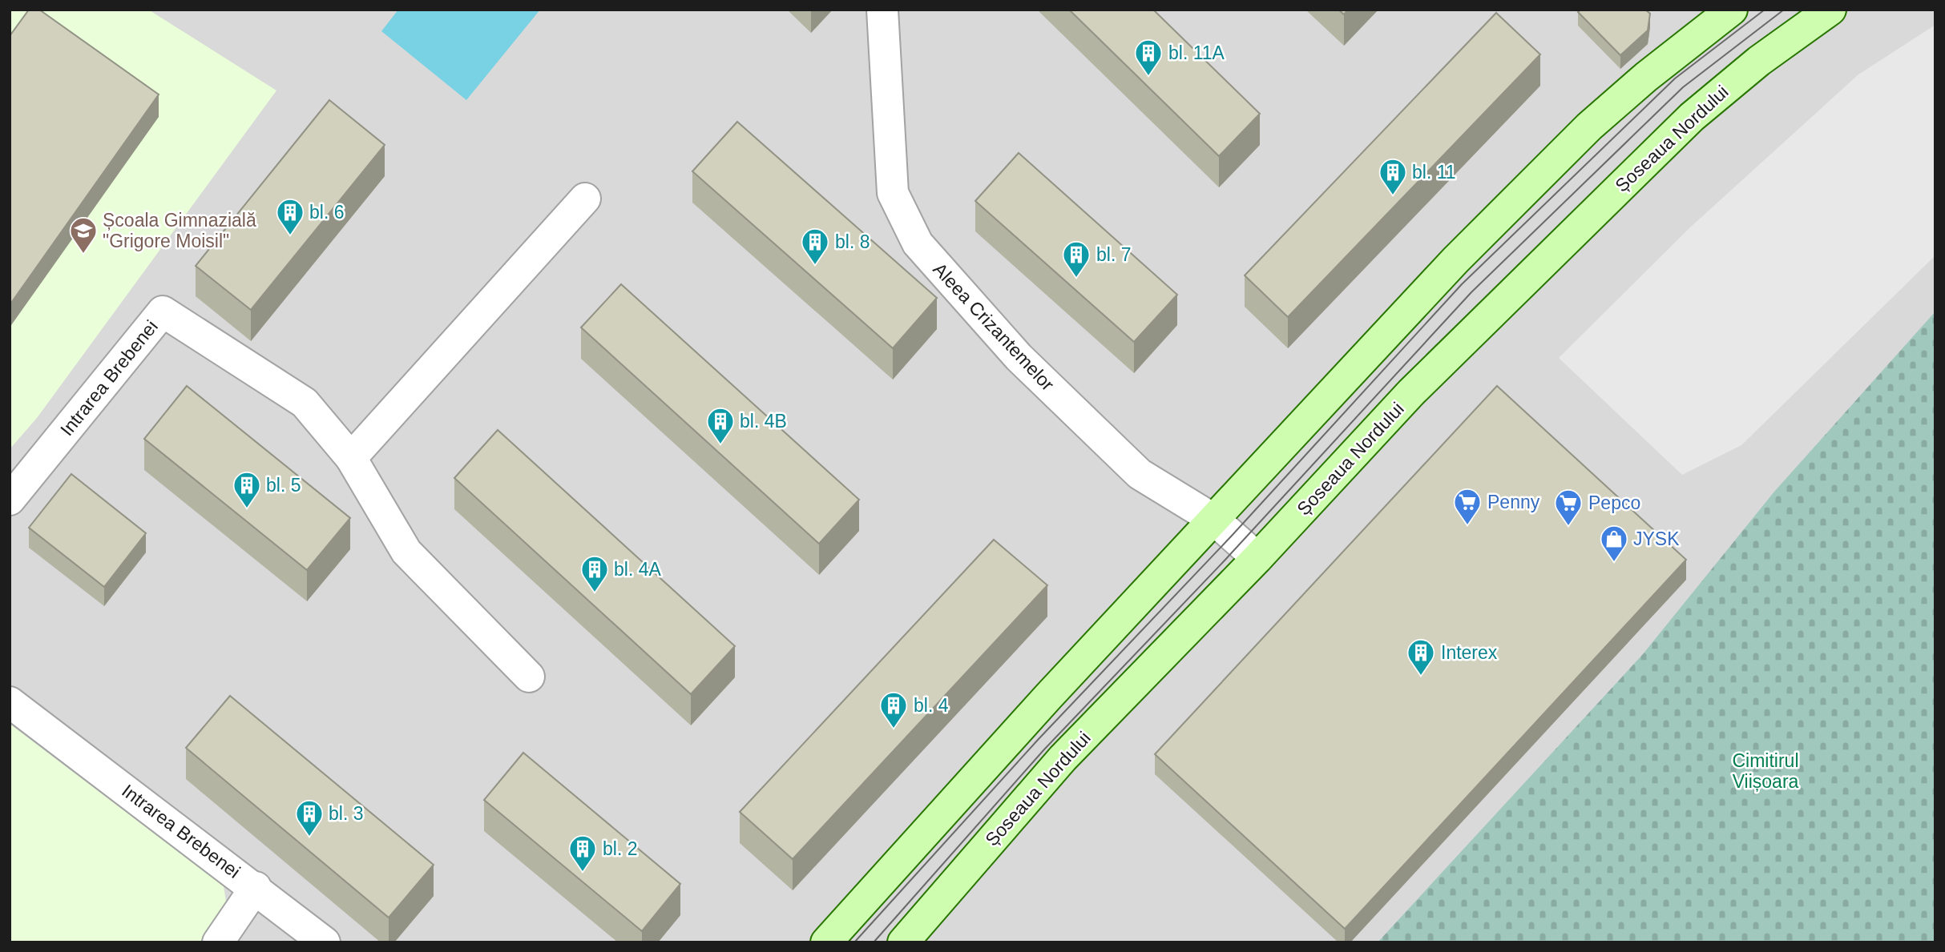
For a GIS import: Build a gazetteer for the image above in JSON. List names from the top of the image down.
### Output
{
  "streets": {
    "main road": ["Șoseaua Nordului"],
    "street": ["Aleea Crizantemelor", "Intrarea Brebenei"]
  },
  "crossings": [
    ["Șoseaua Nordului", "Aleea Crizantemelor"]
  ],
  "parks": ["Cimitirul Viișoara"],
  "places": {
    "building": [
      "bl. 11A",
      "bl. 11",
      "bl. 6",
      "bl. 8",
      "bl. 7",
      "bl. 4B",
      "bl. 5",
      "bl. 4A",
      "Interex",
      "bl. 4",
      "bl. 3",
      "bl. 2"
    ],
    "school or university": ["Școala Gimnazială \"Grigore Moisil\""],
    "supermarket": ["Penny", "Pepco"],
    "shop": ["JYSK"]
  }
}
